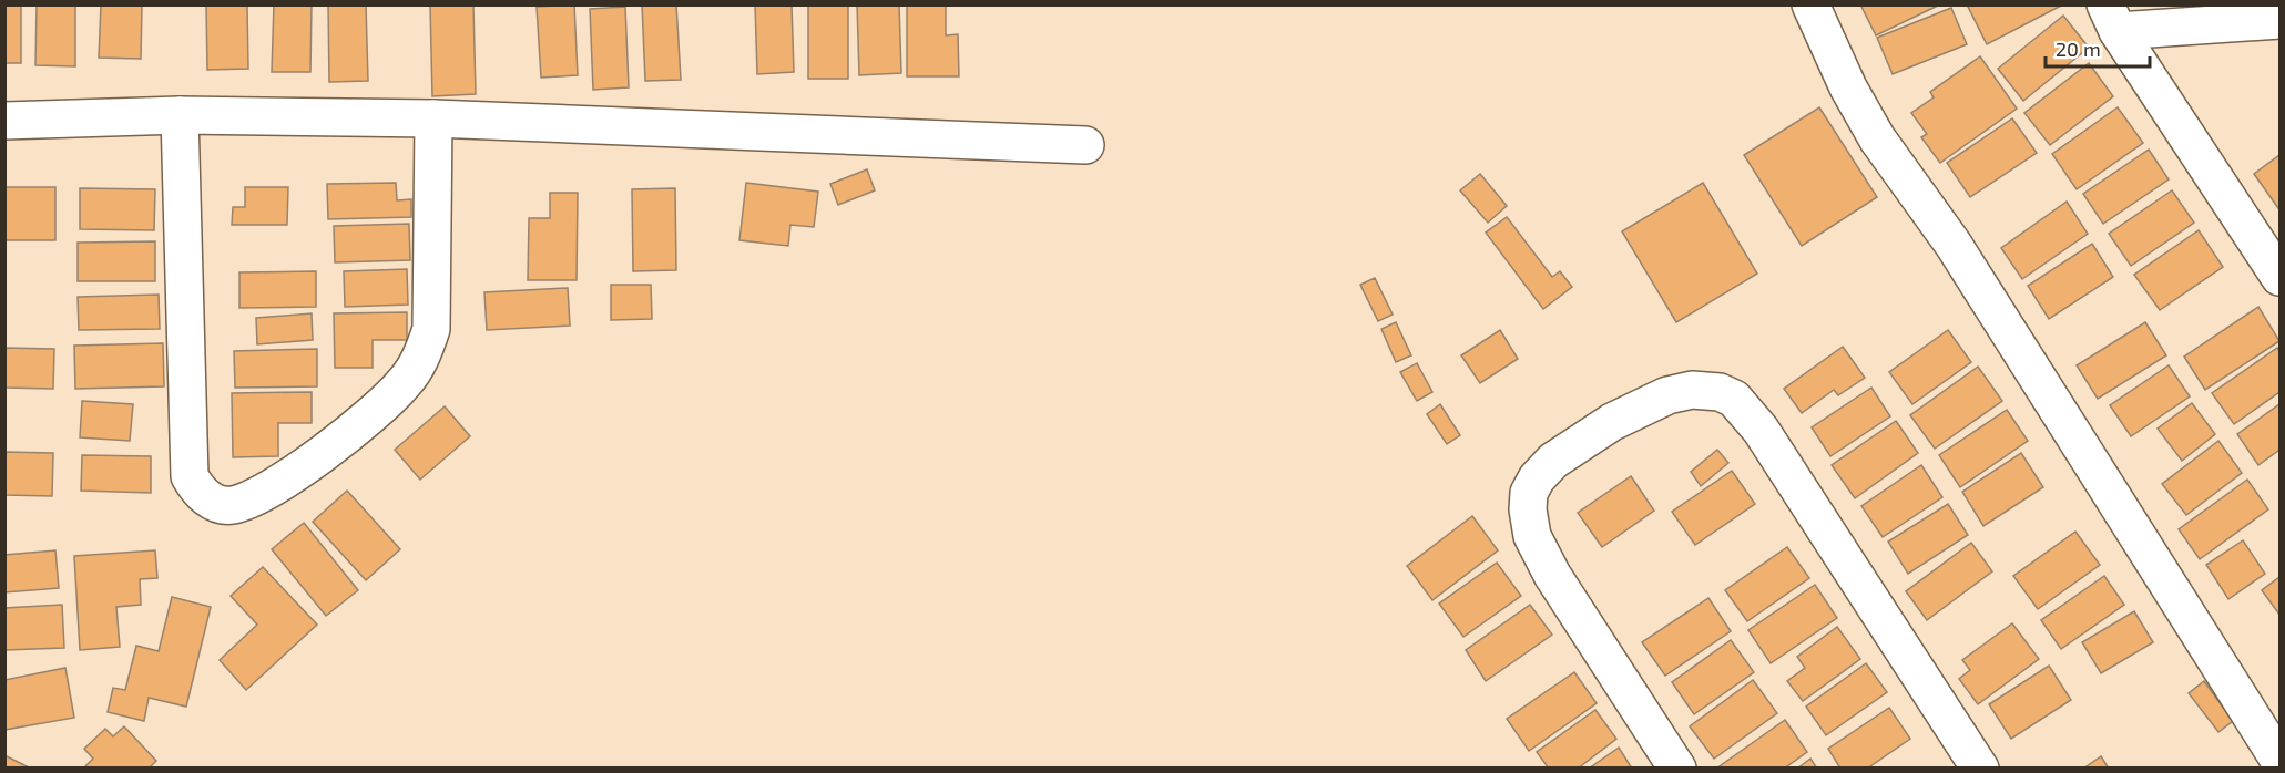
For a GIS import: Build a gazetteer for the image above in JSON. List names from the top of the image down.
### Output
{
  "scale_bar": "20 m"
}
